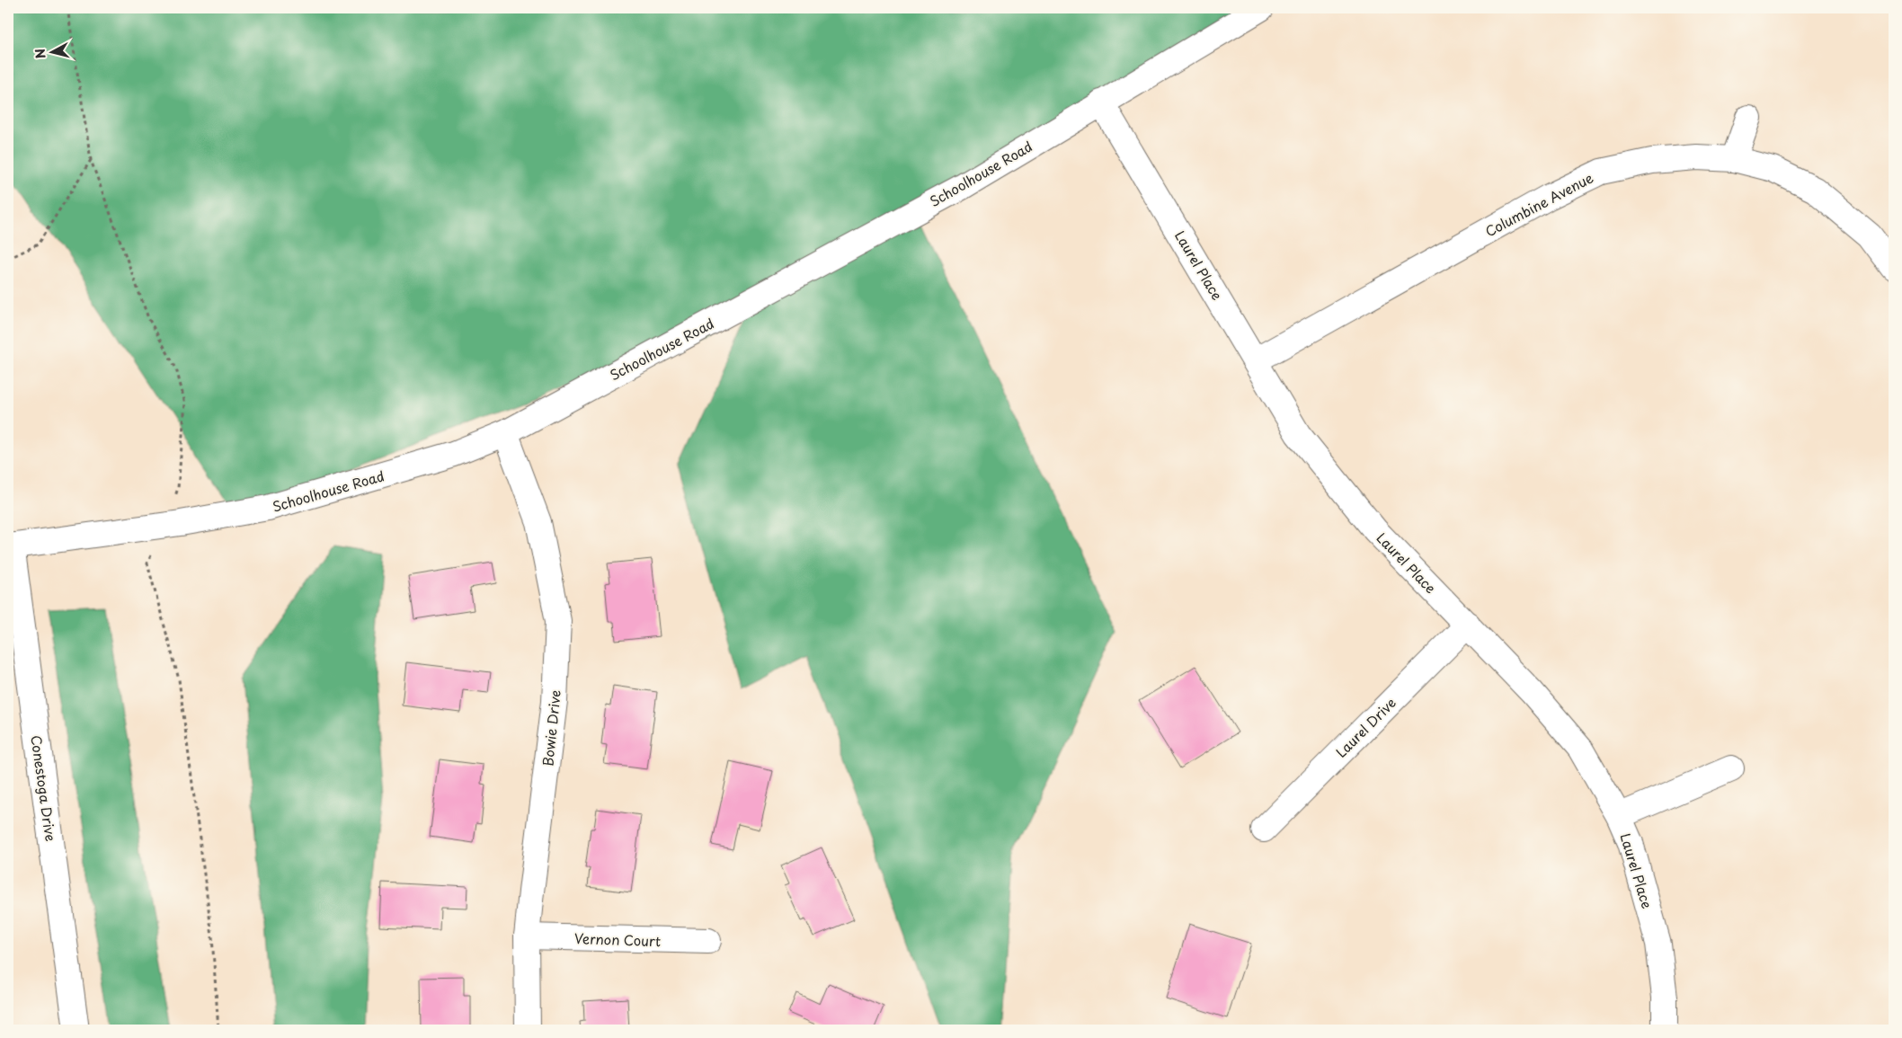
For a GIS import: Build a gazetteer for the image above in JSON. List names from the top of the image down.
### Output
{
  "streets": {
    "street": [
      "Schoolhouse Road",
      "Columbine Avenue",
      "Laurel Place",
      "Laurel Drive",
      "Bowie Drive",
      "Conestoga Drive",
      "Vernon Court"
    ]
  },
  "crossings": [
    ["Schoolhouse Road", "Laurel Place"],
    ["Schoolhouse Road", "Bowie Drive"],
    ["Schoolhouse Road", "Conestoga Drive"],
    ["Columbine Avenue", "Laurel Place"],
    ["Laurel Place", "Laurel Drive"],
    ["Bowie Drive", "Vernon Court"]
  ],
  "north": "left"
}
